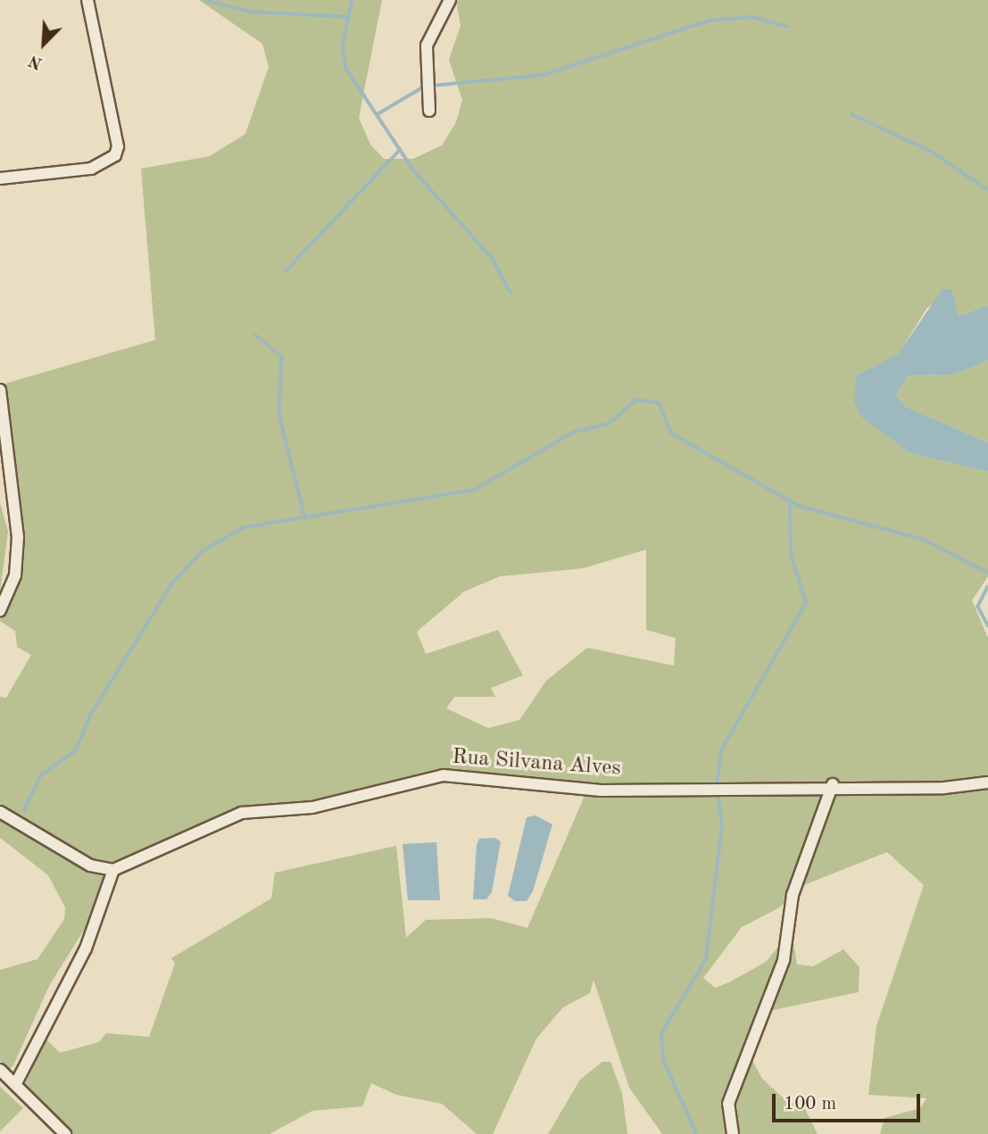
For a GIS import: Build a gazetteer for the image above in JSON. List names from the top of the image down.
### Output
{
  "streets": {
    "street": ["Rua Silvana Alves"]
  },
  "scale_bar": "100 m",
  "north": "bottom left"
}
